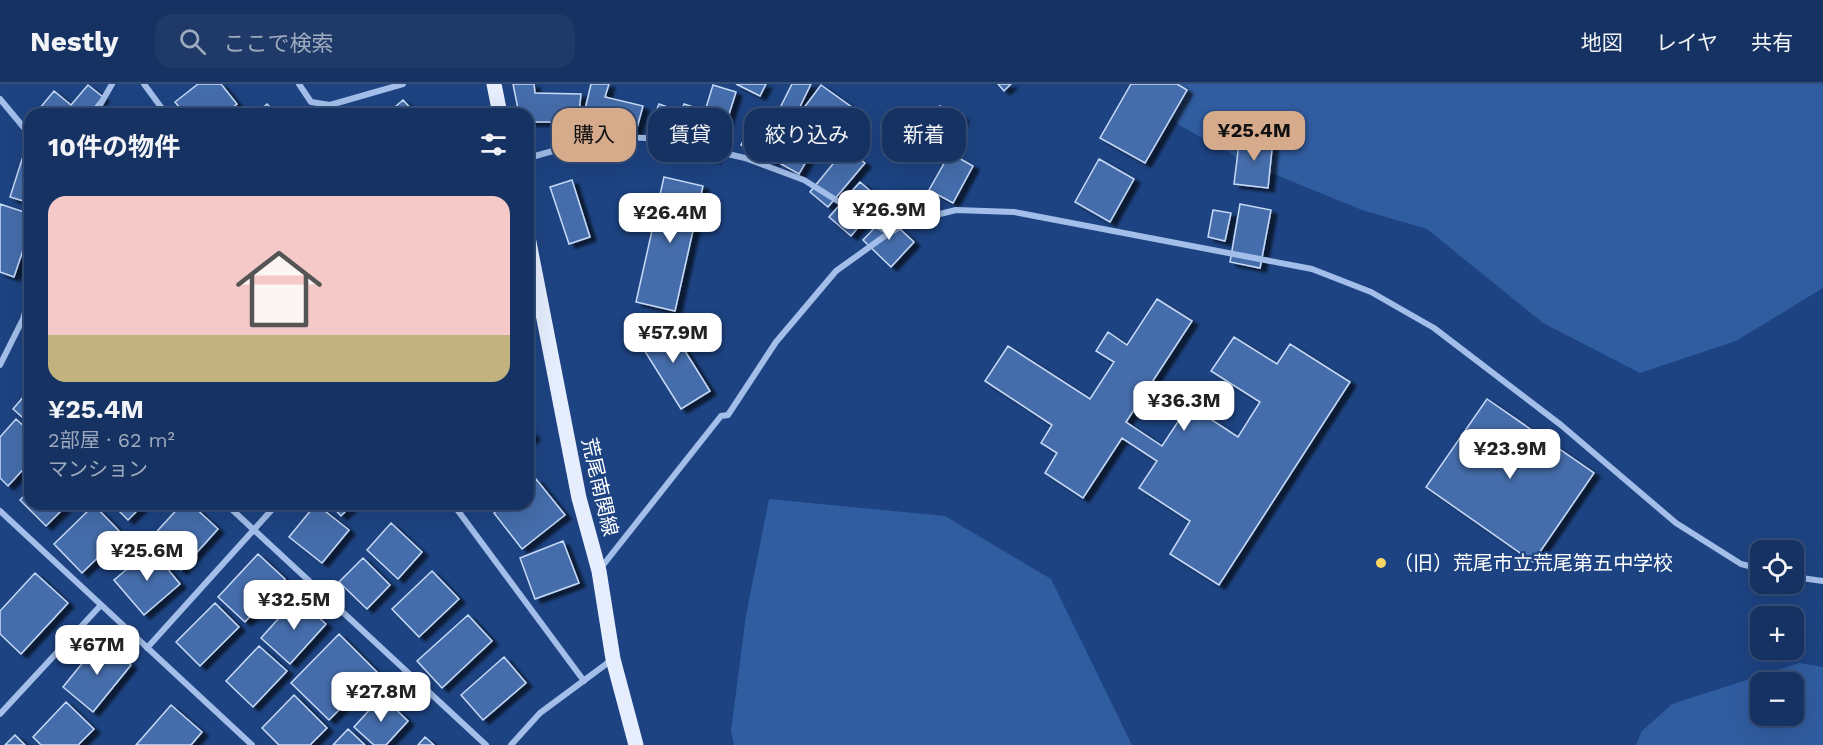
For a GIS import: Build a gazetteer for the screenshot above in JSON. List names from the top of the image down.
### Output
{
  "streets": {
    "main road": ["荒尾南関線"]
  },
  "places": ["（旧）荒尾市立荒尾第五中学校"],
  "page": {
    "header": "Nestly",
    "search": "ここで検索",
    "nav": ["地図", "レイヤ", "共有"],
    "chip": [
      "購入",
      "賃貸",
      "絞り込み",
      "新着"
    ],
    "heading": "10件の物件",
    "price": [
      "¥25.4M",
      "¥26.9M",
      "¥26.4M",
      "¥57.9M",
      "¥36.3M",
      "¥23.9M",
      "¥25.6M",
      "¥32.5M",
      "¥67M",
      "¥27.8M"
    ],
    "list": [
      {
        "name": "¥25.4M",
        "note": "2部屋 · 62 m² · マンション"
      }
    ],
    "map_buttons": ["+", "−"]
  }
}
